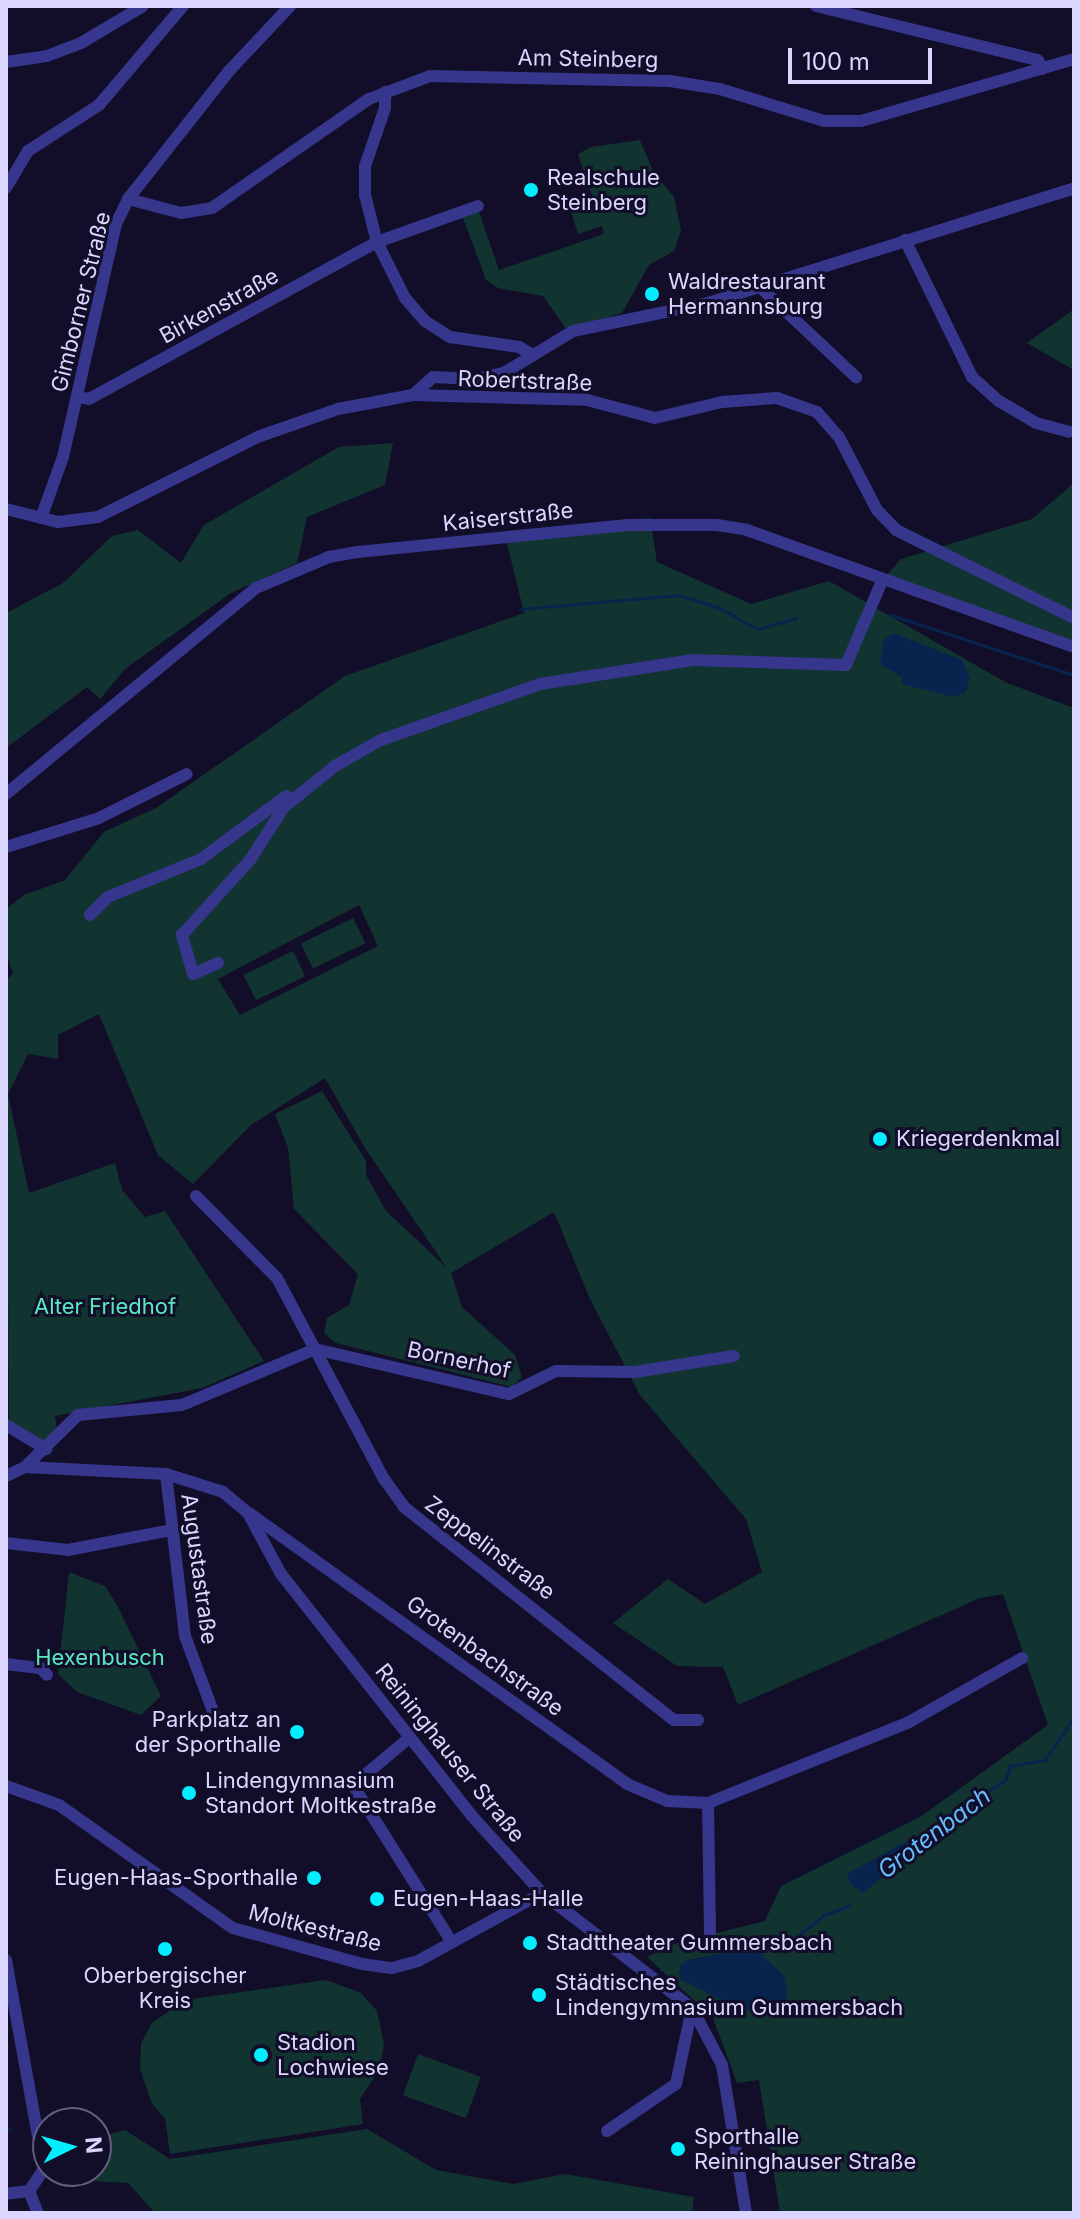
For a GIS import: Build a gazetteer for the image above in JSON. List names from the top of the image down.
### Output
{
  "streets": {
    "street": [
      "Am Steinberg",
      "Gimborner Straße",
      "Birkenstraße",
      "Robertstraße",
      "Kaiserstraße",
      "Bornerhof",
      "Zeppelinstraße",
      "Augustastraße",
      "Grotenbachstraße",
      "Reininghauser Straße",
      "Moltkestraße"
    ]
  },
  "crossings": [
    ["Am Steinberg", "Gimborner Straße"],
    ["Gimborner Straße", "Birkenstraße"],
    ["Gimborner Straße", "Robertstraße"],
    ["Bornerhof", "Zeppelinstraße"],
    ["Augustastraße", "Reininghauser Straße"],
    ["Grotenbachstraße", "Reininghauser Straße"],
    ["Reininghauser Straße", "Moltkestraße"]
  ],
  "water": ["Grotenbach"],
  "parks": ["Alter Friedhof", "Hexenbusch"],
  "places": [
    "Realschule Steinberg",
    "Waldrestaurant Hermannsburg",
    "Kriegerdenkmal",
    "Parkplatz an der Sporthalle",
    "Lindengymnasium Standort Moltkestraße",
    "Eugen-Haas-Sporthalle",
    "Eugen-Haas-Halle",
    "Stadttheater Gummersbach",
    "Oberbergischer Kreis",
    "Städtisches Lindengymnasium Gummersbach",
    "Stadion Lochwiese",
    "Sporthalle Reininghauser Straße"
  ],
  "scale_bar": "100 m",
  "north": "right"
}
